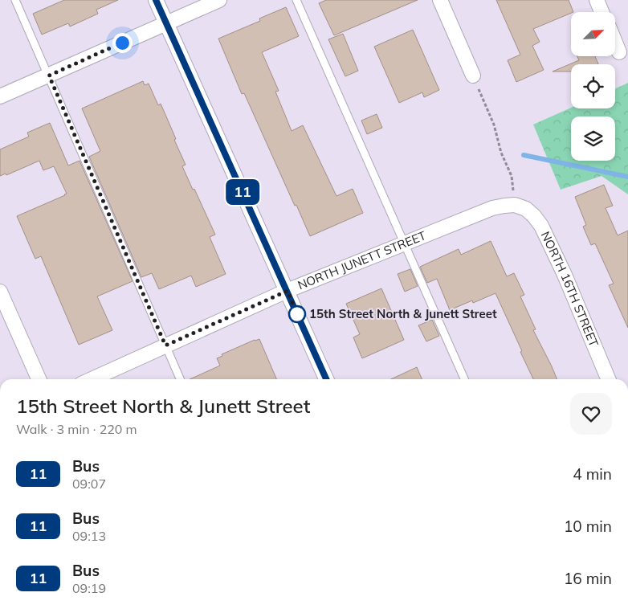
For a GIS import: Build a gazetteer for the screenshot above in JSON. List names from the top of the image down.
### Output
{
  "streets": {
    "street": ["NORTH JUNETT STREET", "NORTH 16TH STREET"]
  },
  "crossings": [
    ["NORTH JUNETT STREET", "NORTH 16TH STREET"]
  ],
  "places": ["15th Street North & Junett Street"],
  "lines": ["bus line 11"],
  "north": "top right",
  "page": {
    "on_map": "11",
    "heading": ["15th Street North & Junett Street", "Walk · 3 min · 220 m"],
    "list": [
      {
        "mark": "11",
        "name": "Bus",
        "note": "09:07",
        "value": "4 min"
      },
      {
        "mark": "11",
        "name": "Bus",
        "note": "09:13",
        "value": "10 min"
      },
      {
        "mark": "11",
        "name": "Bus",
        "note": "09:19",
        "value": "16 min"
      }
    ]
  }
}
